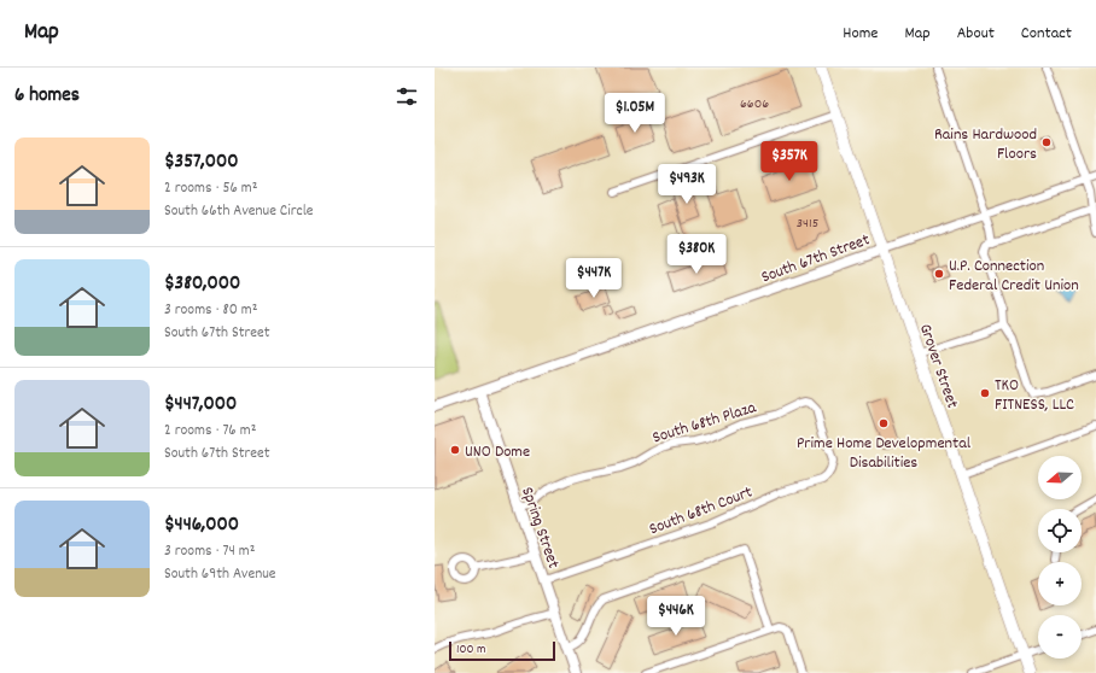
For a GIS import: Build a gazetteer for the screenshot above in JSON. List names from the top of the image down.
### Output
{
  "streets": {
    "main road": ["Grover Street"],
    "street": [
      "South 67th Street",
      "South 68th Plaza",
      "South 68th Court",
      "Spring Street"
    ]
  },
  "crossings": [
    ["South 67th Street", "Grover Street"],
    ["South 67th Street", "Spring Street"],
    ["South 68th Plaza", "South 68th Court"],
    ["South 68th Plaza", "Spring Street"],
    ["South 68th Court", "Spring Street"]
  ],
  "places": [
    "Rains Hardwood Floors",
    "U.P. Connection Federal Credit Union",
    "TKO FITNESS, LLC",
    "Prime Home Developmental Disabilities",
    "UNO Dome"
  ],
  "house_numbers": ["6606", "3415"],
  "scale_bar": "100 m",
  "north": "left",
  "page": {
    "header": "Map",
    "nav": [
      "Home",
      "Map",
      "About",
      "Contact"
    ],
    "heading": "6 homes",
    "price": [
      "$1.05M",
      "$357K",
      "$493K",
      "$380K",
      "$447K",
      "$446K"
    ],
    "list": [
      {
        "name": "$357,000",
        "note": "2 rooms · 56 m² · South 66th Avenue Circle"
      },
      {
        "name": "$380,000",
        "note": "3 rooms · 80 m² · South 67th Street"
      },
      {
        "name": "$447,000",
        "note": "2 rooms · 76 m² · South 67th Street"
      },
      {
        "name": "$446,000",
        "note": "3 rooms · 74 m² · South 69th Avenue"
      }
    ],
    "map_buttons": ["+", "−"],
    "scale": "100 m"
  }
}
